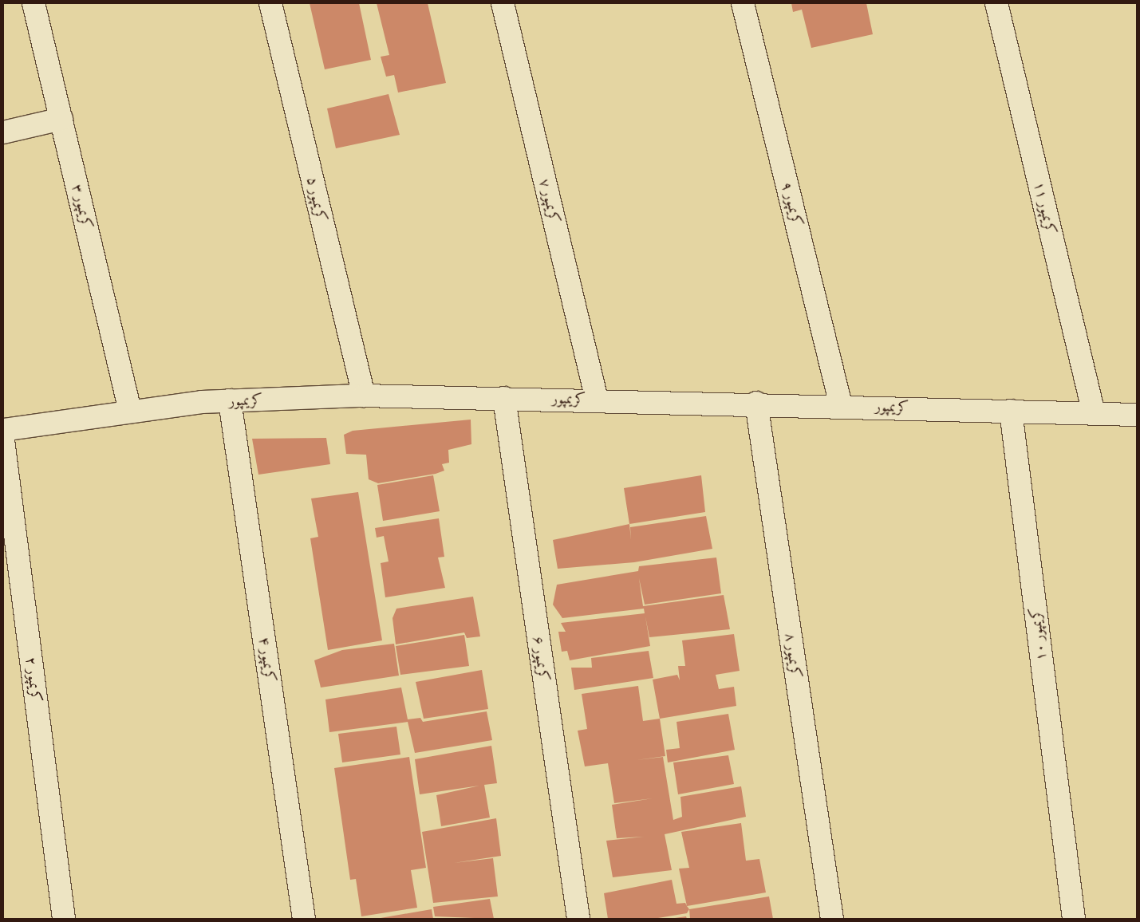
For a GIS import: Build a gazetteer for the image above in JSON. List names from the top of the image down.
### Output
{
  "streets": {
    "street": [
      "کریمپور ۵",
      "کریمپور ۷",
      "کریمپور ۹",
      "کریمپور ۳",
      "کریمپور ۱۱",
      "کریمپور",
      "کریمپور ۱۰",
      "کریمپور ۸",
      "کریمپور ۶",
      "کریمپور ۴",
      "کریمپور ۲"
    ]
  },
  "crossings": [
    ["کریمپور ۵", "کریمپور"],
    ["کریمپور ۷", "کریمپور"],
    ["کریمپور ۹", "کریمپور"],
    ["کریمپور ۳", "کریمپور"],
    ["کریمپور ۱۱", "کریمپور"],
    ["کریمپور", "کریمپور ۱۰"],
    ["کریمپور", "کریمپور ۸"],
    ["کریمپور", "کریمپور ۶"],
    ["کریمپور", "کریمپور ۴"]
  ]
}
